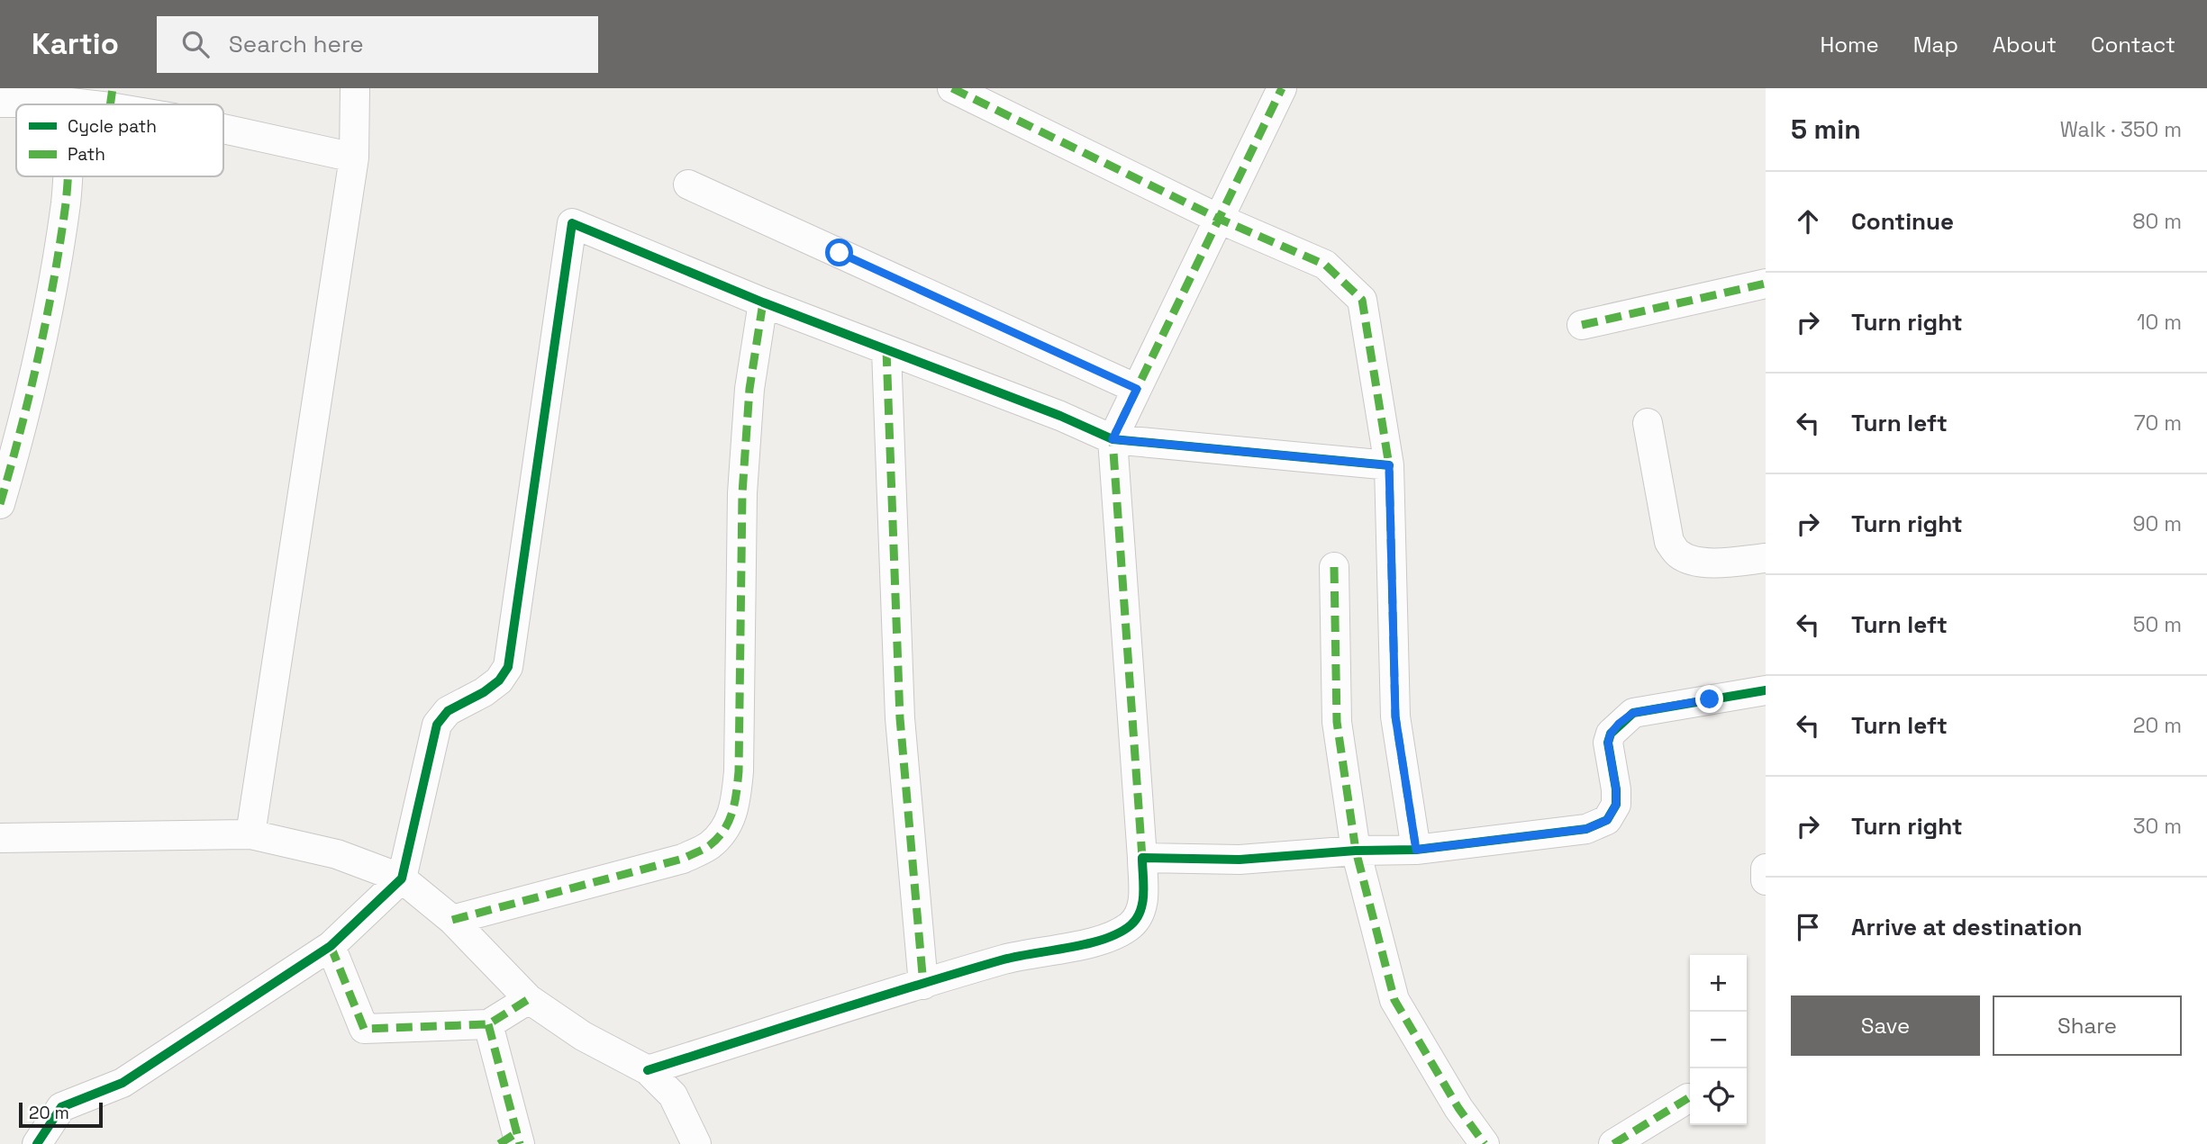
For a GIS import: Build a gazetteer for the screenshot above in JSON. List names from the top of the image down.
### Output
{
  "legend": ["Cycle path", "Path"],
  "scale_bar": "20 m",
  "page": {
    "header": "Kartio",
    "search": "Search here",
    "nav": [
      "Home",
      "Map",
      "About",
      "Contact"
    ],
    "heading": ["5 min", "Walk · 350 m"],
    "list": [
      ["Continue", "80 m"],
      ["Turn right", "10 m"],
      ["Turn left", "70 m"],
      ["Turn right", "90 m"],
      ["Turn left", "50 m"],
      ["Turn left", "20 m"],
      ["Turn right", "30 m"],
      "Arrive at destination"
    ],
    "map_buttons": ["+", "−"],
    "buttons": ["Save", "Share"],
    "scale": "20 m"
  }
}
